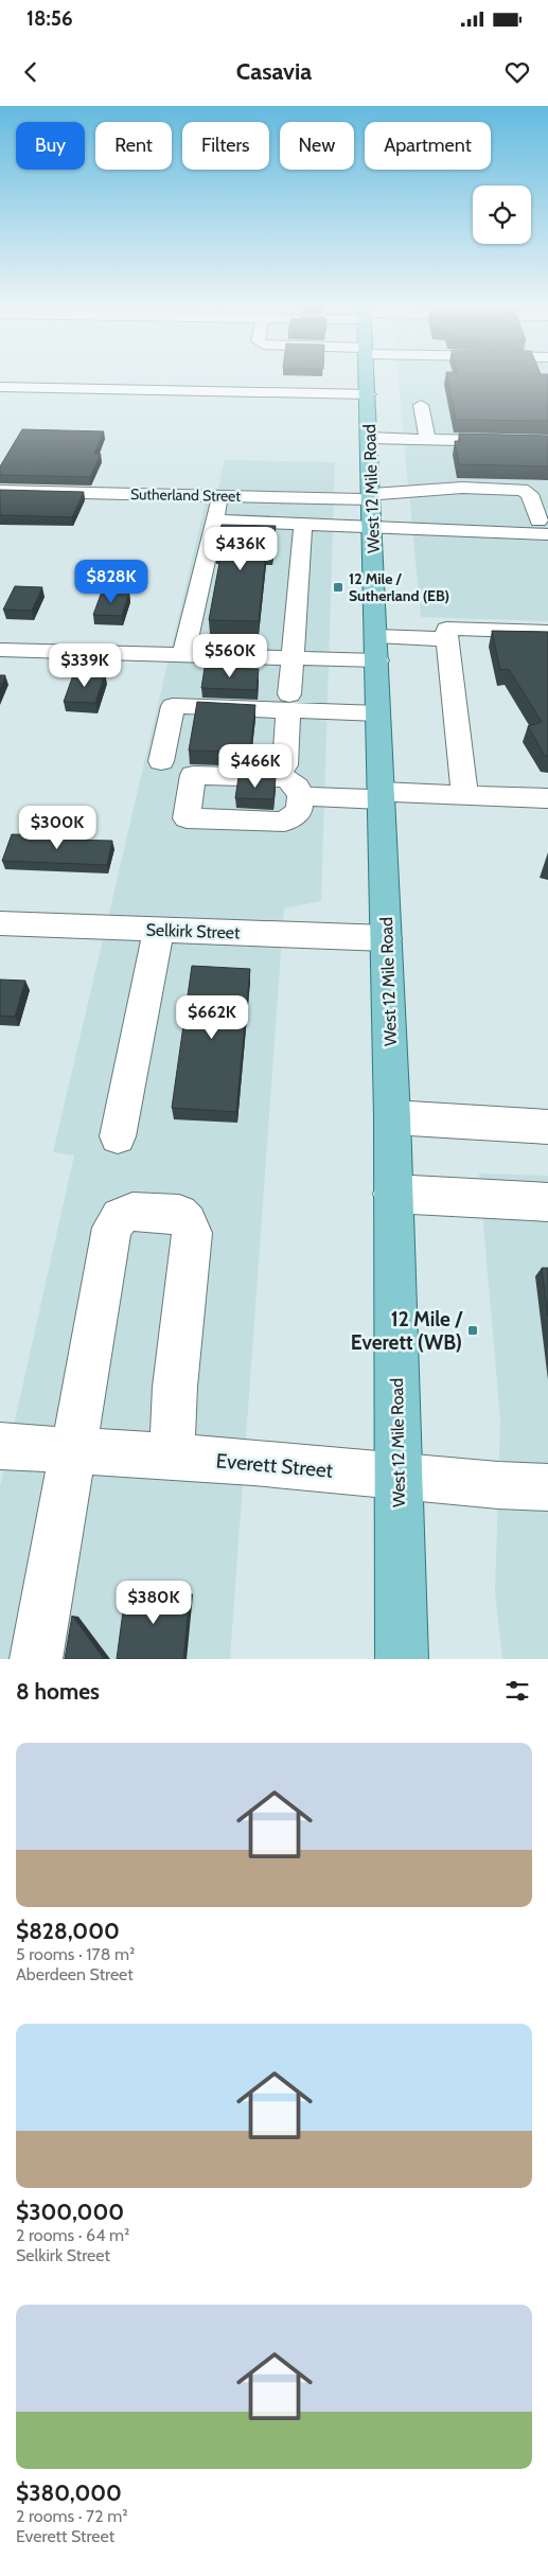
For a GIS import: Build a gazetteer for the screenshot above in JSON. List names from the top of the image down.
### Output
{
  "streets": {
    "main road": ["West 12 Mile Road"],
    "street": ["Sutherland Street", "Selkirk Street", "Everett Street"]
  },
  "crossings": [
    ["West 12 Mile Road", "Sutherland Street"],
    ["West 12 Mile Road", "Selkirk Street"],
    ["West 12 Mile Road", "Everett Street"]
  ],
  "places": {
    "transit": ["12 Mile / Sutherland (EB)", "12 Mile / Everett (WB)"]
  },
  "page": {
    "status": "18:56",
    "header": "Casavia",
    "chip": [
      "Buy",
      "Rent",
      "Filters",
      "New",
      "Apartment"
    ],
    "price": [
      "$436K",
      "$828K",
      "$560K",
      "$339K",
      "$466K",
      "$300K",
      "$662K",
      "$380K"
    ],
    "heading": "8 homes",
    "list": [
      {
        "name": "$828,000",
        "note": "5 rooms · 178 m² · Aberdeen Street"
      },
      {
        "name": "$300,000",
        "note": "2 rooms · 64 m² · Selkirk Street"
      },
      {
        "name": "$380,000",
        "note": "2 rooms · 72 m² · Everett Street"
      }
    ]
  }
}
